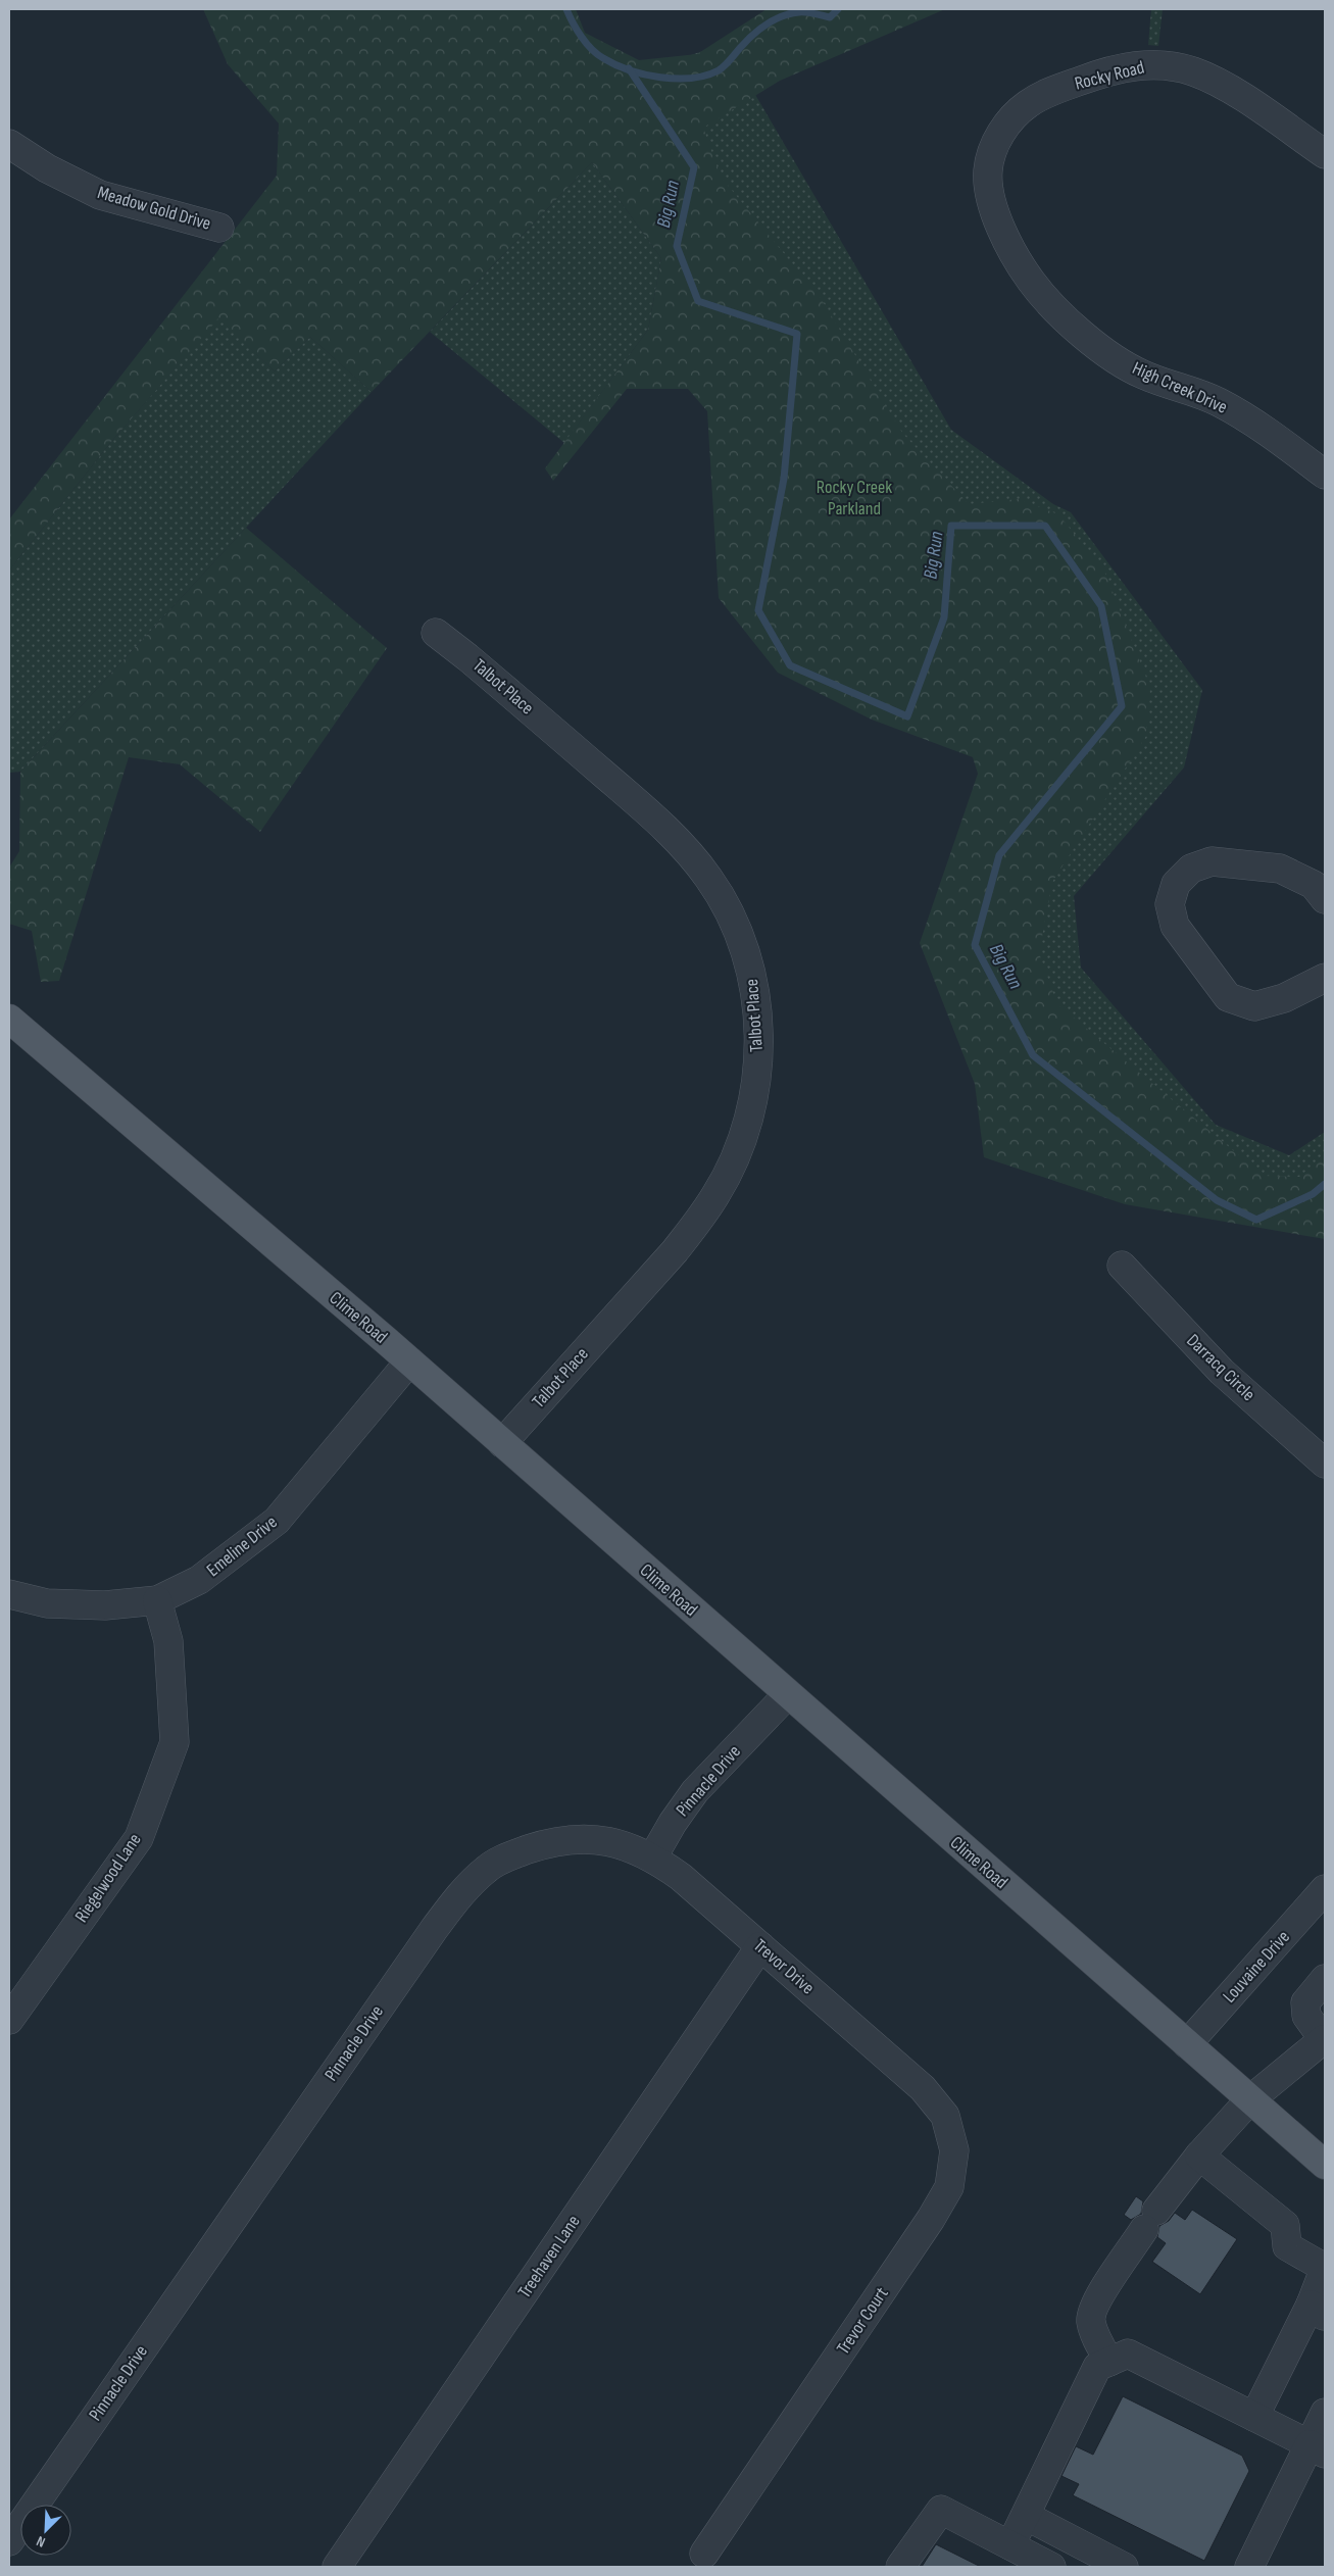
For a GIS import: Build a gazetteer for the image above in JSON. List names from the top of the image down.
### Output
{
  "streets": {
    "main road": ["Clime Road"],
    "street": [
      "Rocky Road",
      "Meadow Gold Drive",
      "High Creek Drive",
      "Talbot Place",
      "Darracq Circle",
      "Emeline Drive",
      "Pinnacle Drive",
      "Riegelwood Lane",
      "Trevor Drive",
      "Louvaine Drive",
      "Treehaven Lane",
      "Trevor Court"
    ]
  },
  "crossings": [
    ["Rocky Road", "High Creek Drive"],
    ["Talbot Place", "Clime Road"],
    ["Clime Road", "Emeline Drive"],
    ["Clime Road", "Pinnacle Drive"],
    ["Clime Road", "Louvaine Drive"],
    ["Emeline Drive", "Riegelwood Lane"],
    ["Pinnacle Drive", "Trevor Drive"],
    ["Trevor Drive", "Treehaven Lane"],
    ["Trevor Drive", "Trevor Court"]
  ],
  "water": ["Big Run"],
  "parks": ["Rocky Creek Parkland"],
  "north": "bottom left"
}
